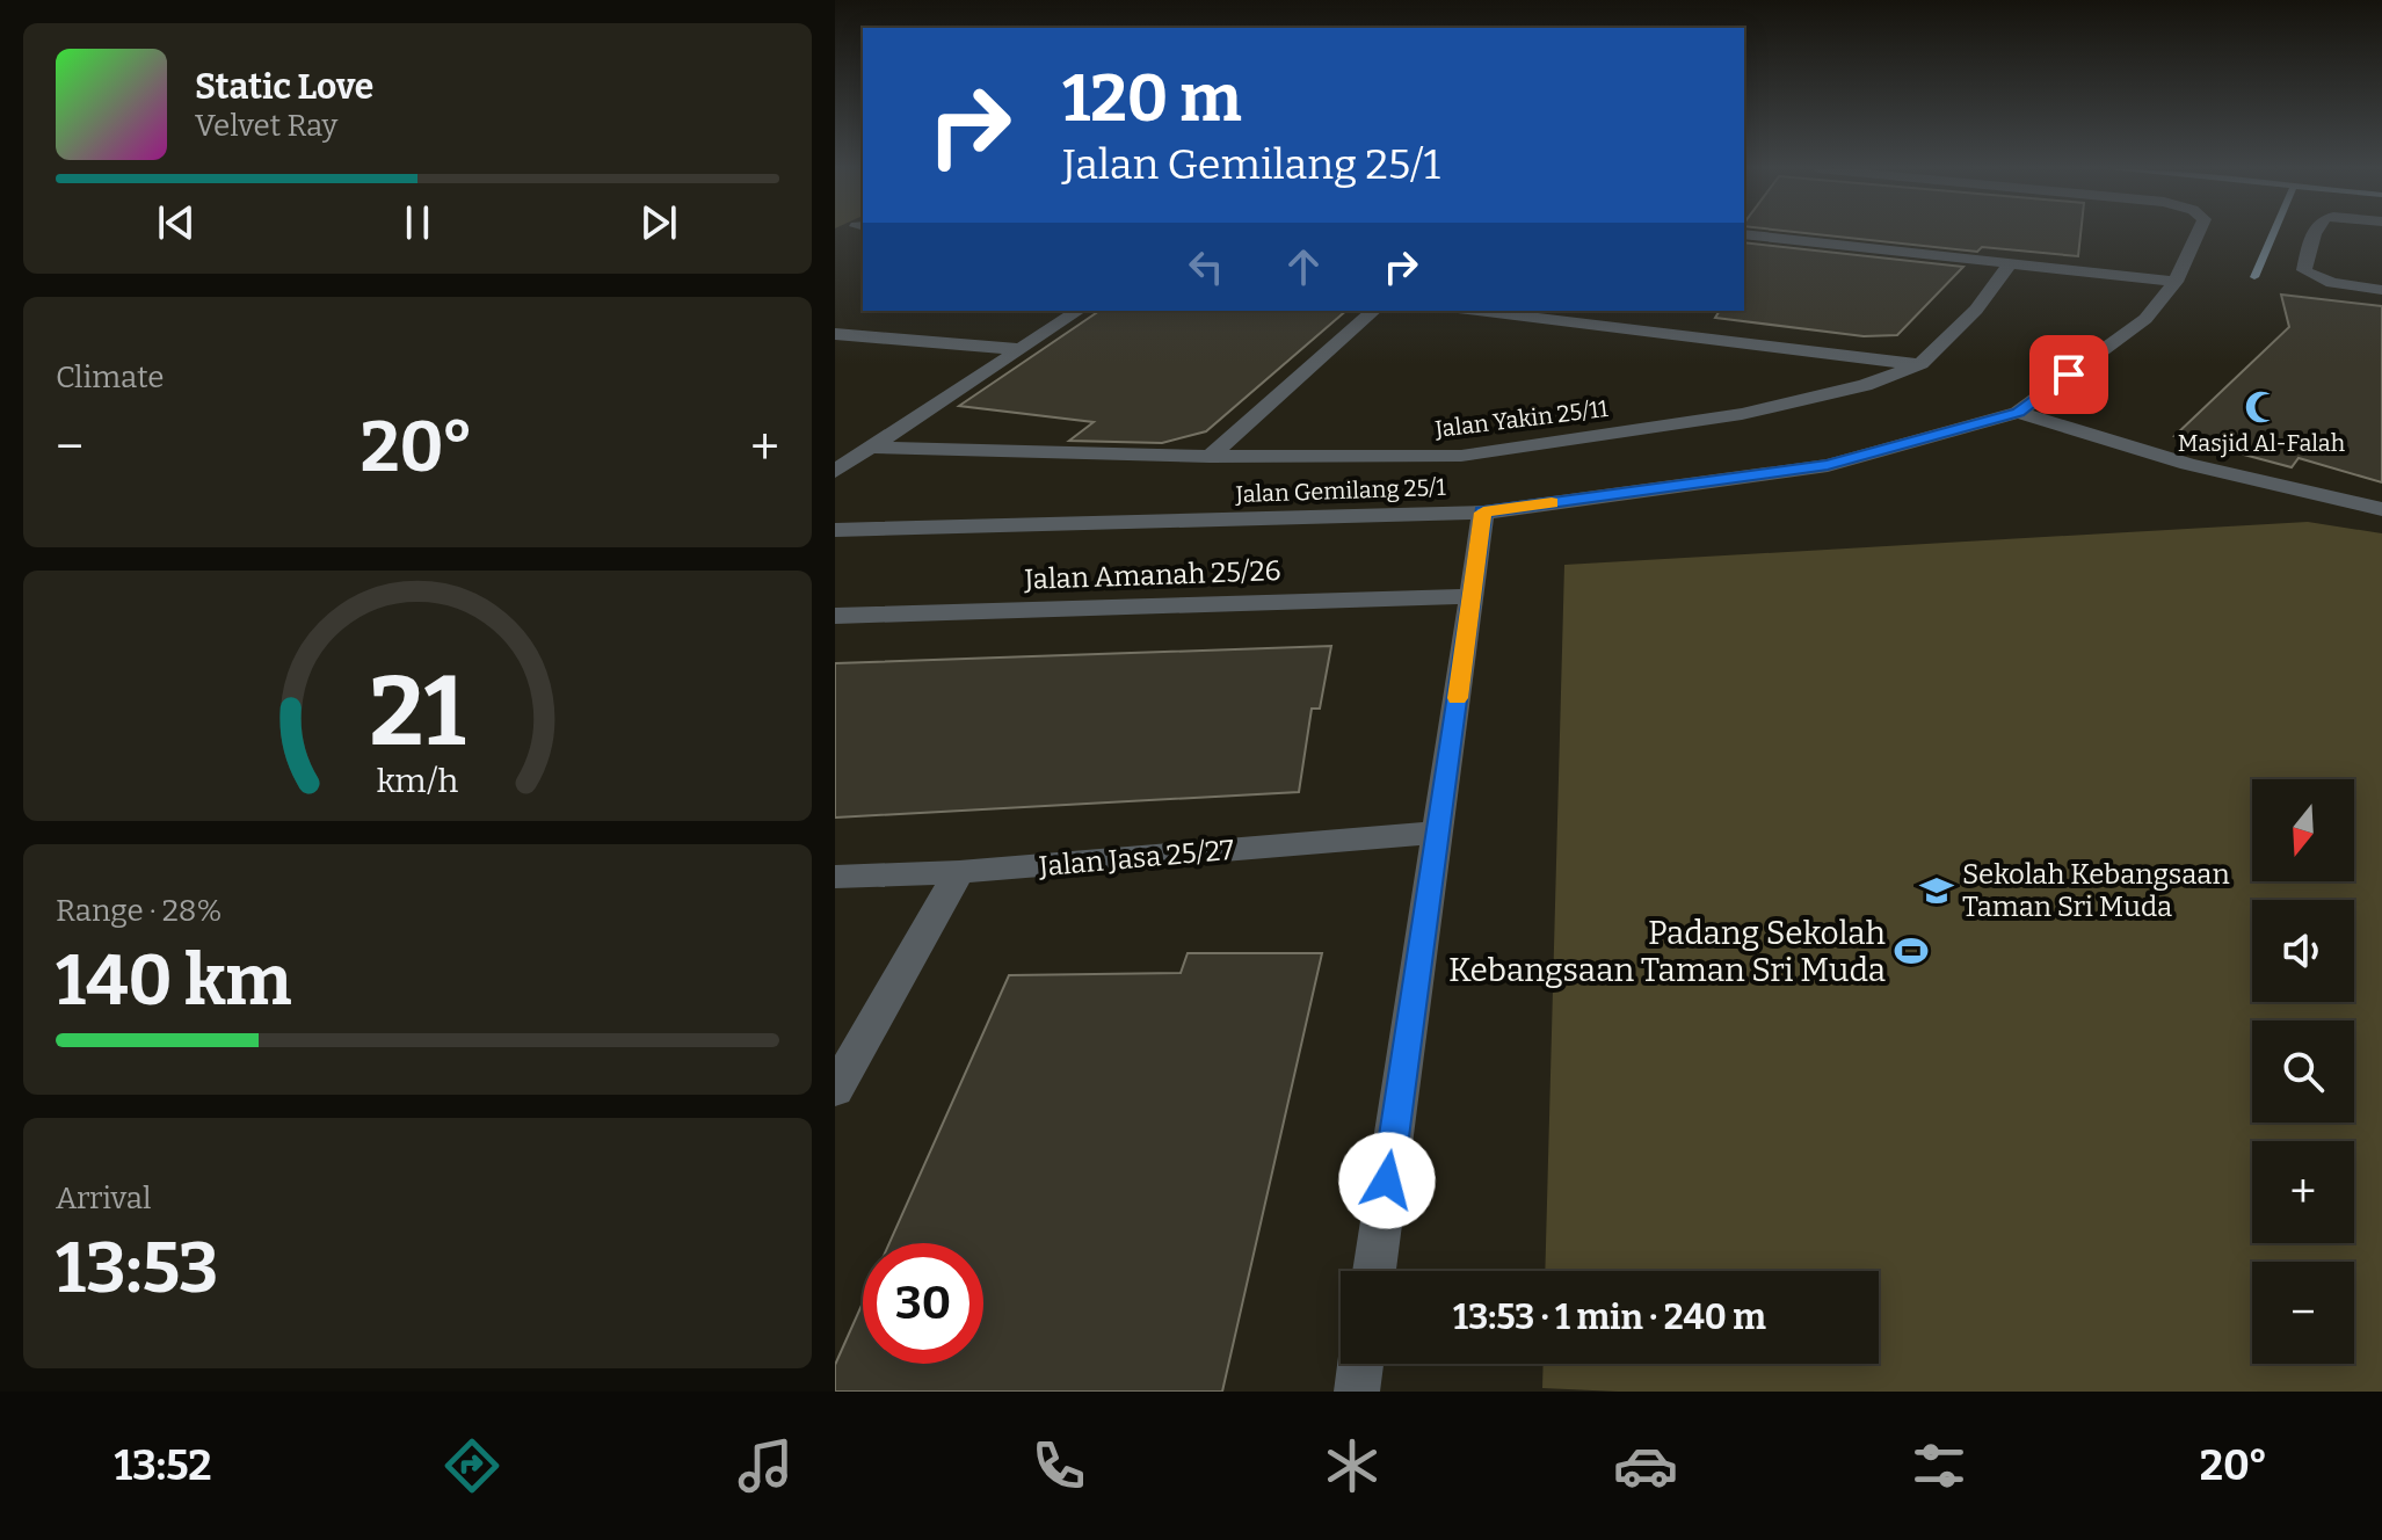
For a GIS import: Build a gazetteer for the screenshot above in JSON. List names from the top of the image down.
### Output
{
  "streets": {
    "street": [
      "Jalan Yakin 25/11",
      "Jalan Gemilang 25/1",
      "Jalan Amanah 25/26",
      "Jalan Jasa 25/27"
    ]
  },
  "places": {
    "mosque": ["Masjid Al-Falah"],
    "school or university": ["Sekolah Kebangsaan Taman Sri Muda"],
    "sports": ["Padang Sekolah Kebangsaan Taman Sri Muda"]
  },
  "north": "bottom",
  "page": {
    "turn": ["120 m", "Jalan Gemilang 25/1"],
    "song": ["Static Love", "Velvet Ray"],
    "tile": [
      "Climate",
      ["Range · 28%", "140 km"],
      ["Arrival", "13:53"]
    ],
    "heat": ["−", "20°", "+"],
    "map_buttons": ["+", "−"],
    "limit": "30",
    "trip": "13:53 · 1 min · 240 m",
    "tabs": ["13:52", "20°"],
    "gauge": ["21", "km/h"]
  }
}
